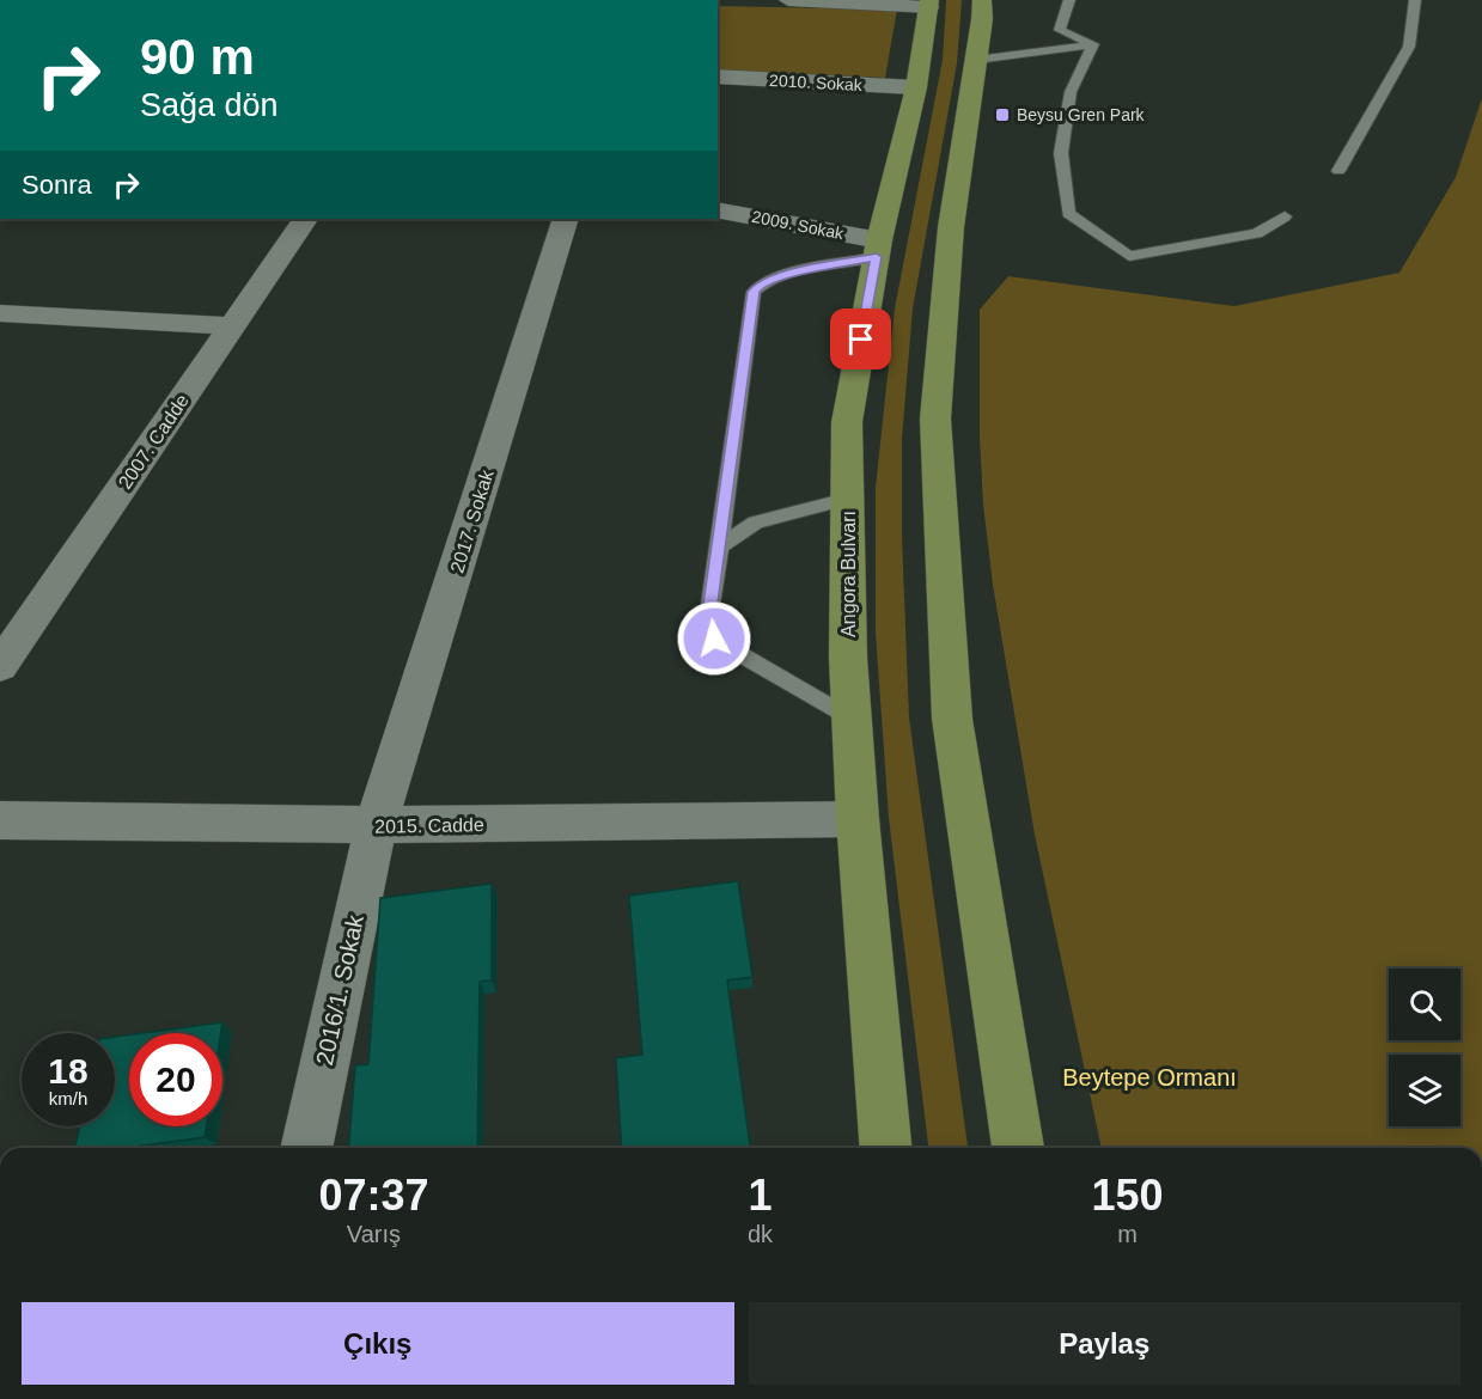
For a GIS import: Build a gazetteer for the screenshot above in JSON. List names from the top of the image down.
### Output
{
  "streets": {
    "main road": ["Angora Bulvarı"],
    "street": [
      "2010. Sokak",
      "2009. Sokak",
      "2007. Cadde",
      "2017. Sokak",
      "2015. Cadde",
      "2016/1. Sokak"
    ]
  },
  "crossings": [
    ["2010. Sokak", "Angora Bulvarı"],
    ["2009. Sokak", "Angora Bulvarı"],
    ["2017. Sokak", "2015. Cadde"],
    ["2017. Sokak", "2016/1. Sokak"],
    ["Angora Bulvarı", "2015. Cadde"],
    ["2015. Cadde", "2016/1. Sokak"]
  ],
  "parks": ["Beytepe Ormanı"],
  "places": {
    "transit": ["Beysu Gren Park"]
  },
  "page": {
    "turn": ["90 m", "Sağa dön"],
    "then": "Sonra",
    "speed": "18 km/h",
    "limit": "20",
    "eta": [
      "07:37",
      "Varış",
      "1",
      "dk",
      "150",
      "m"
    ],
    "buttons": ["Çıkış", "Paylaş"]
  }
}
